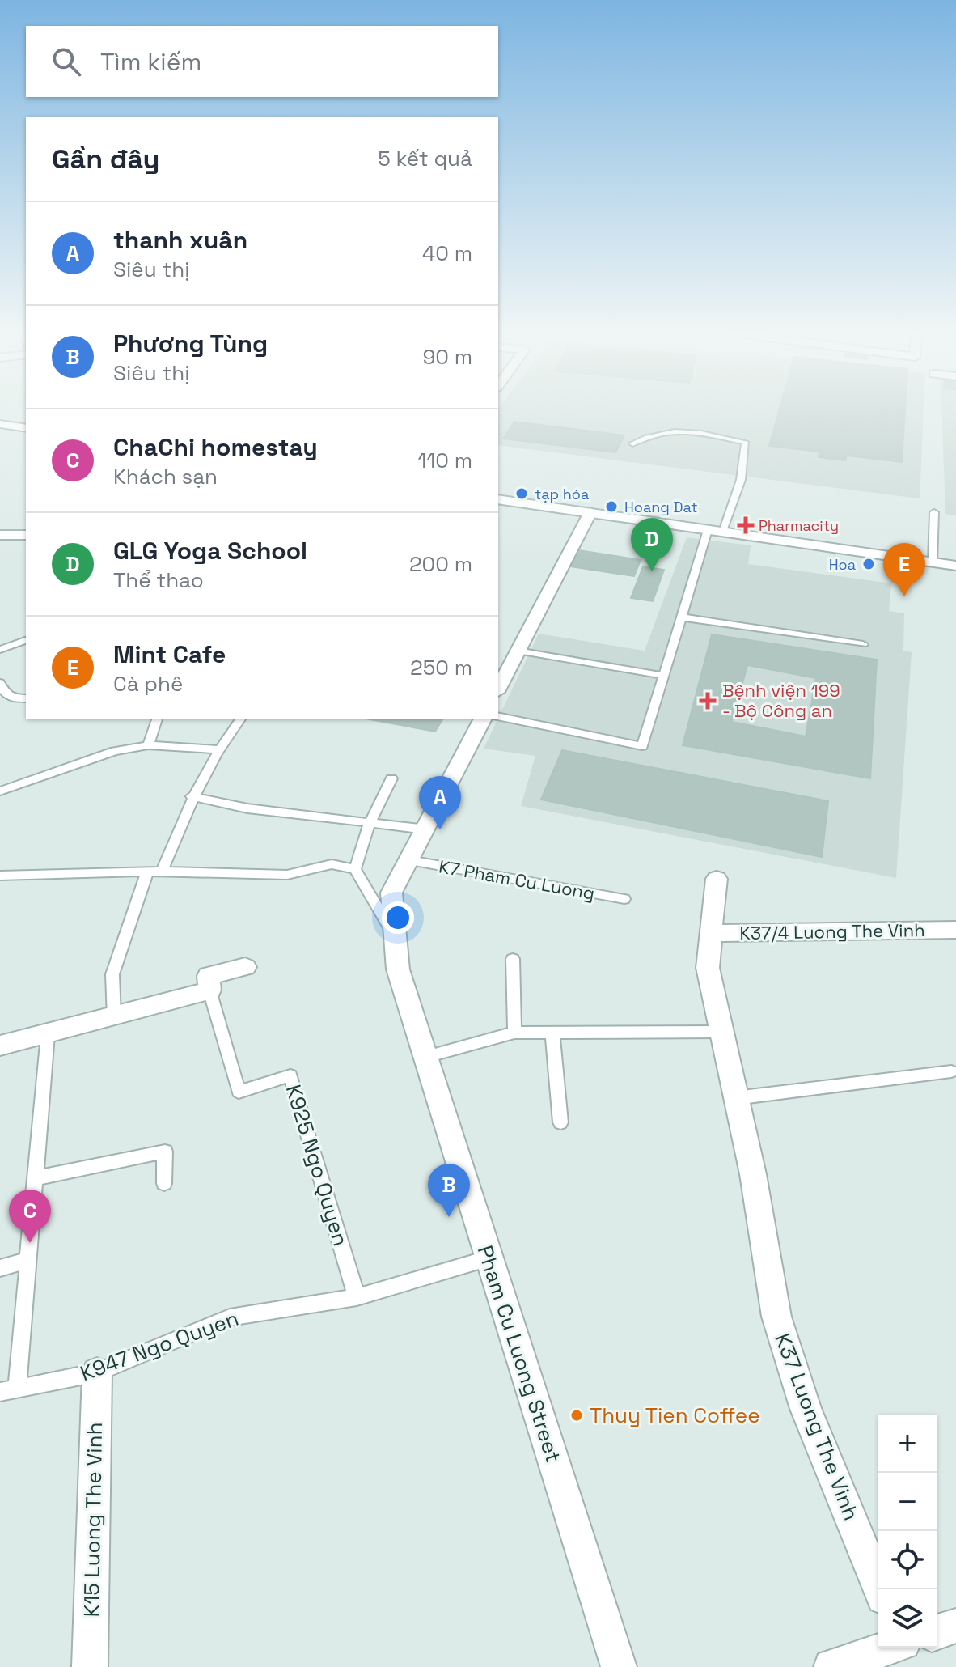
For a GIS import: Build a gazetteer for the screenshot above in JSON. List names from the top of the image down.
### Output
{
  "streets": {
    "street": [
      "K37/4 Luong The Vinh",
      "Pham Cu Luong Street",
      "K37 Luong The Vinh",
      "K15 Luong The Vinh"
    ],
    "lane": ["K7 Pham Cu Luong", "K925 Ngo Quyen", "K947 Ngo Quyen"]
  },
  "crossings": [
    ["K7 Pham Cu Luong", "Pham Cu Luong Street"],
    ["K37/4 Luong The Vinh", "K37 Luong The Vinh"],
    ["K925 Ngo Quyen", "K947 Ngo Quyen"],
    ["K947 Ngo Quyen", "Pham Cu Luong Street"],
    ["K947 Ngo Quyen", "K15 Luong The Vinh"]
  ],
  "places": {
    "other": [
      "tạp hóa",
      "Hoang Dat",
      "Hoa",
      "Thuy Tien Coffee"
    ],
    "health": ["Pharmacity", "Bệnh viện 199 - Bộ Công an"]
  },
  "page": {
    "search": "Tìm kiếm",
    "heading": ["Gần đây", "5 kết quả"],
    "list": [
      {
        "mark": "A",
        "name": "thanh xuân",
        "note": "Siêu thị",
        "value": "40 m"
      },
      {
        "mark": "B",
        "name": "Phương Tùng",
        "note": "Siêu thị",
        "value": "90 m"
      },
      {
        "mark": "C",
        "name": "ChaChi homestay",
        "note": "Khách sạn",
        "value": "110 m"
      },
      {
        "mark": "D",
        "name": "GLG Yoga School",
        "note": "Thể thao",
        "value": "200 m"
      },
      {
        "mark": "E",
        "name": "Mint Cafe",
        "note": "Cà phê",
        "value": "250 m"
      }
    ],
    "pins": [
      "D",
      "E",
      "A",
      "B",
      "C"
    ],
    "map_buttons": ["+", "−"]
  }
}
